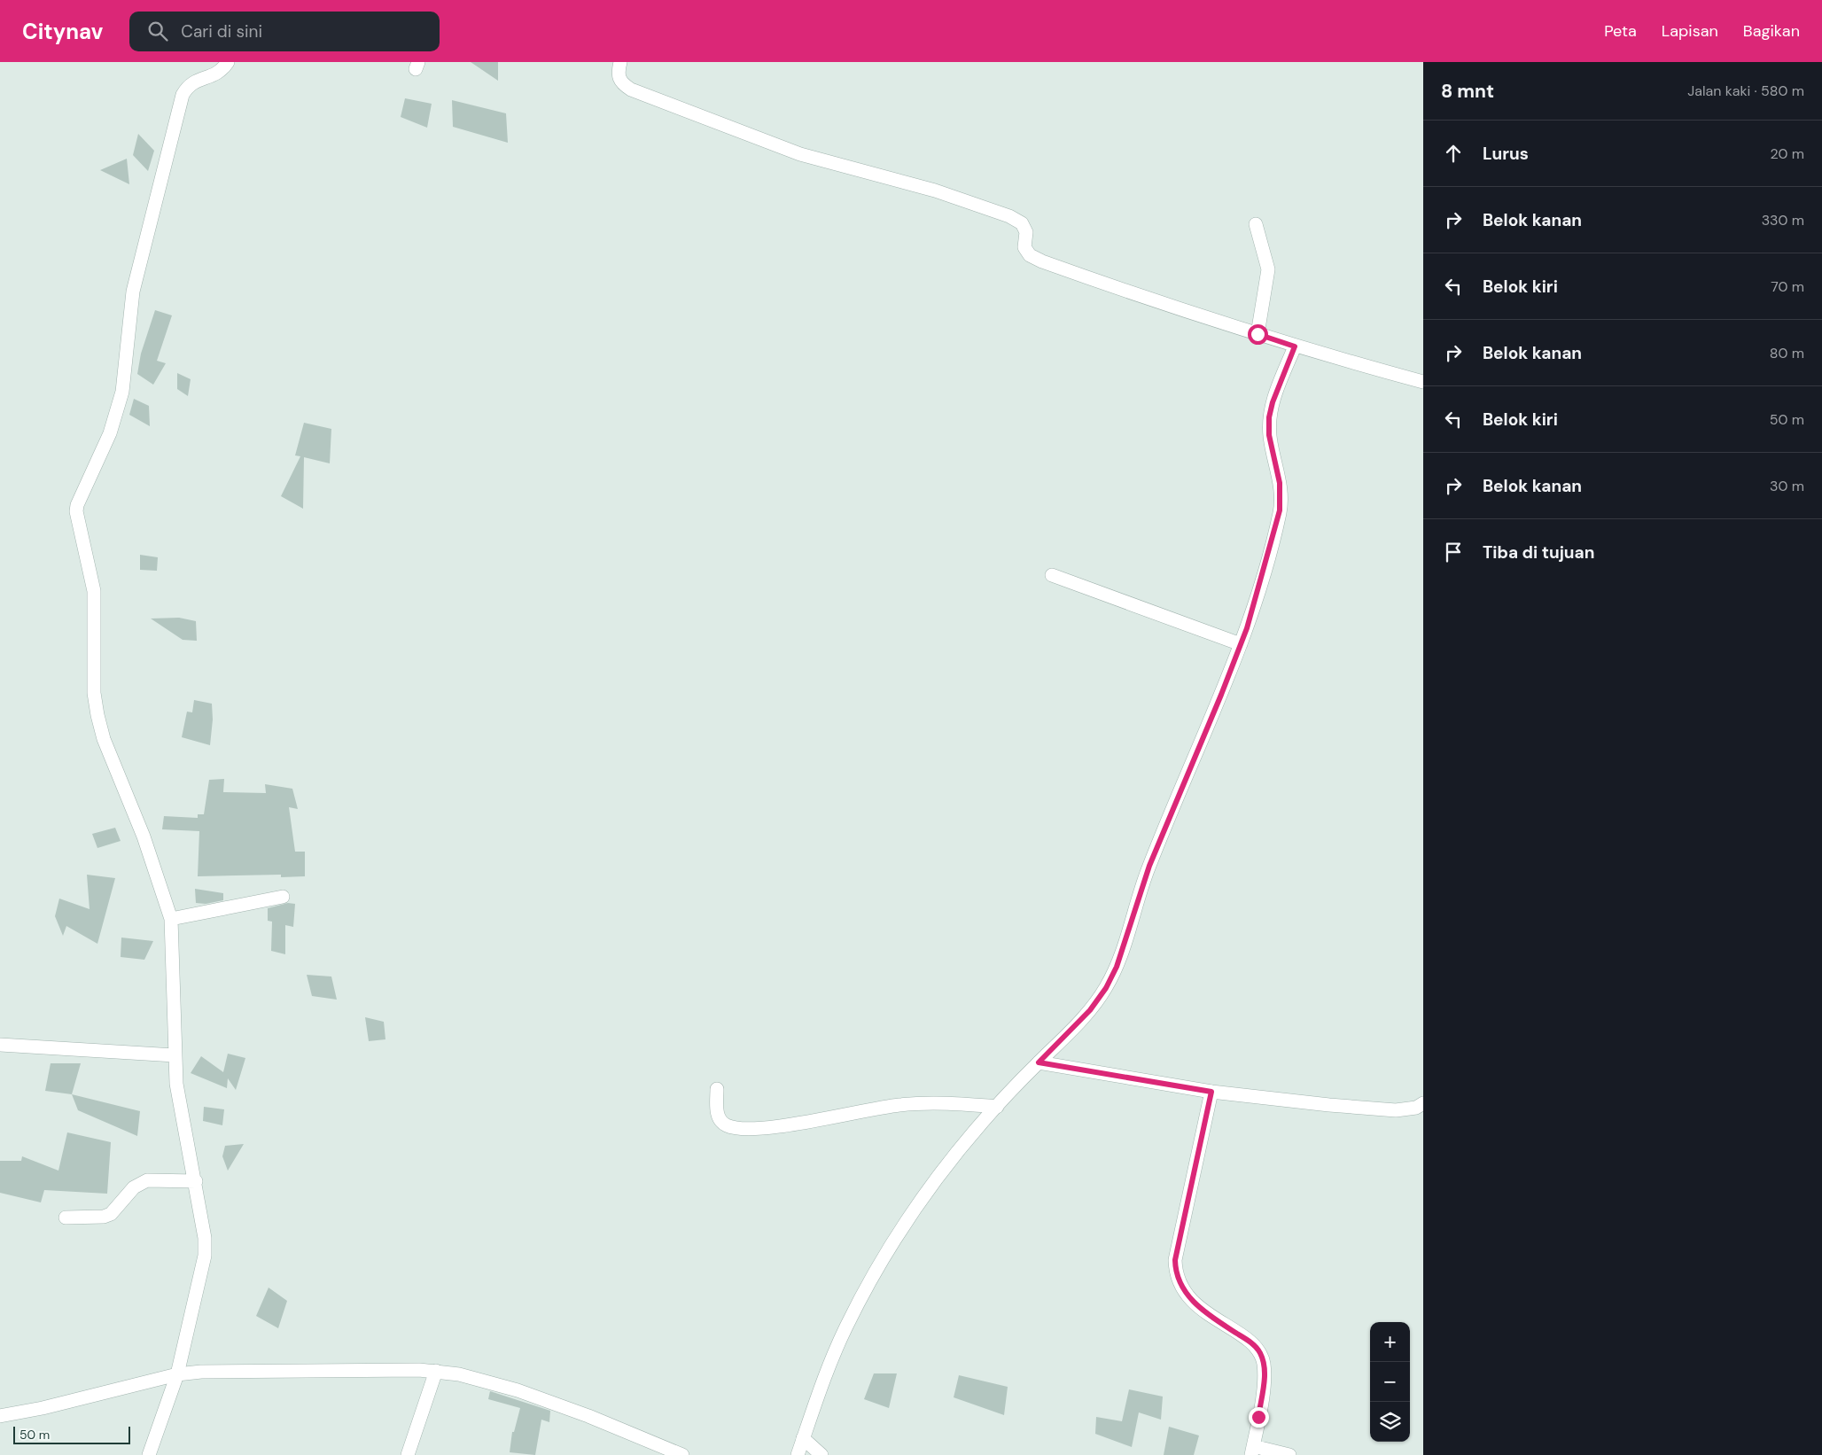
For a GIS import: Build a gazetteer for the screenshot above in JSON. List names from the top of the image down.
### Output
{
  "scale_bar": "50 m",
  "page": {
    "header": "Citynav",
    "search": "Cari di sini",
    "nav": ["Peta", "Lapisan", "Bagikan"],
    "heading": ["8 mnt", "Jalan kaki · 580 m"],
    "list": [
      ["Lurus", "20 m"],
      ["Belok kanan", "330 m"],
      ["Belok kiri", "70 m"],
      ["Belok kanan", "80 m"],
      ["Belok kiri", "50 m"],
      ["Belok kanan", "30 m"],
      "Tiba di tujuan"
    ],
    "map_buttons": ["+", "−"],
    "scale": "50 m"
  }
}
